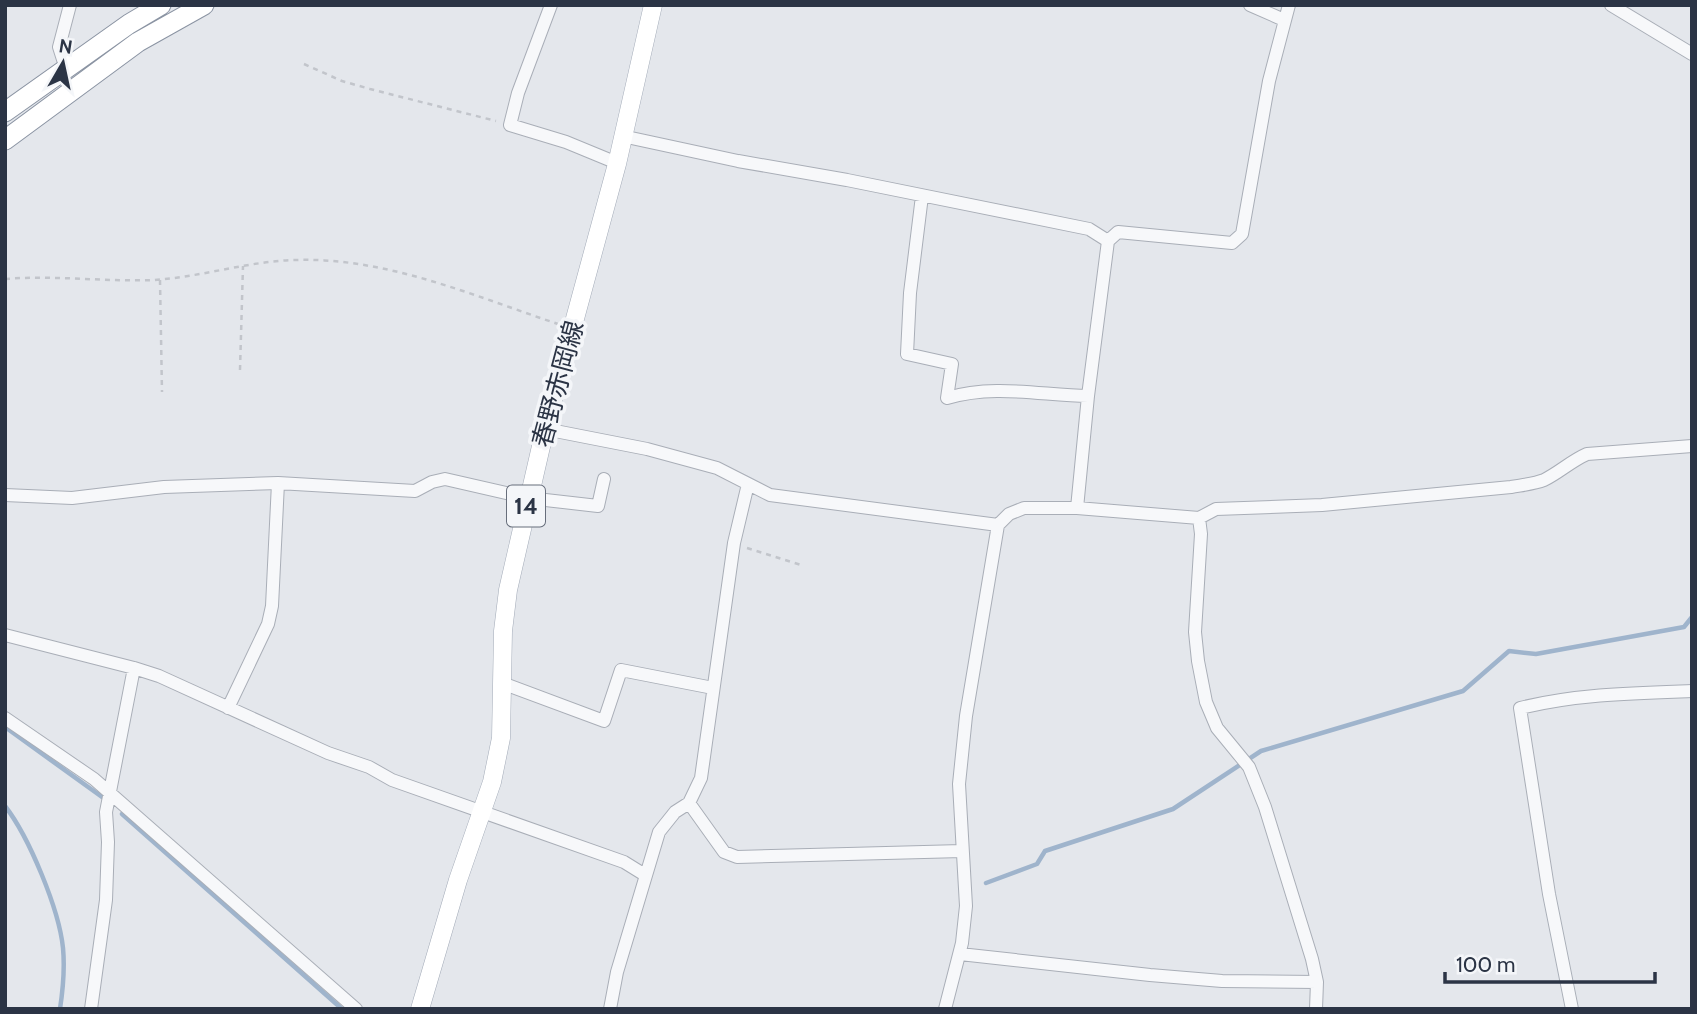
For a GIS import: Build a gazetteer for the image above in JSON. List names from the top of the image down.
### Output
{
  "streets": {
    "main road": ["春野赤岡線", "14"]
  },
  "scale_bar": "100 m",
  "north": "top"
}
